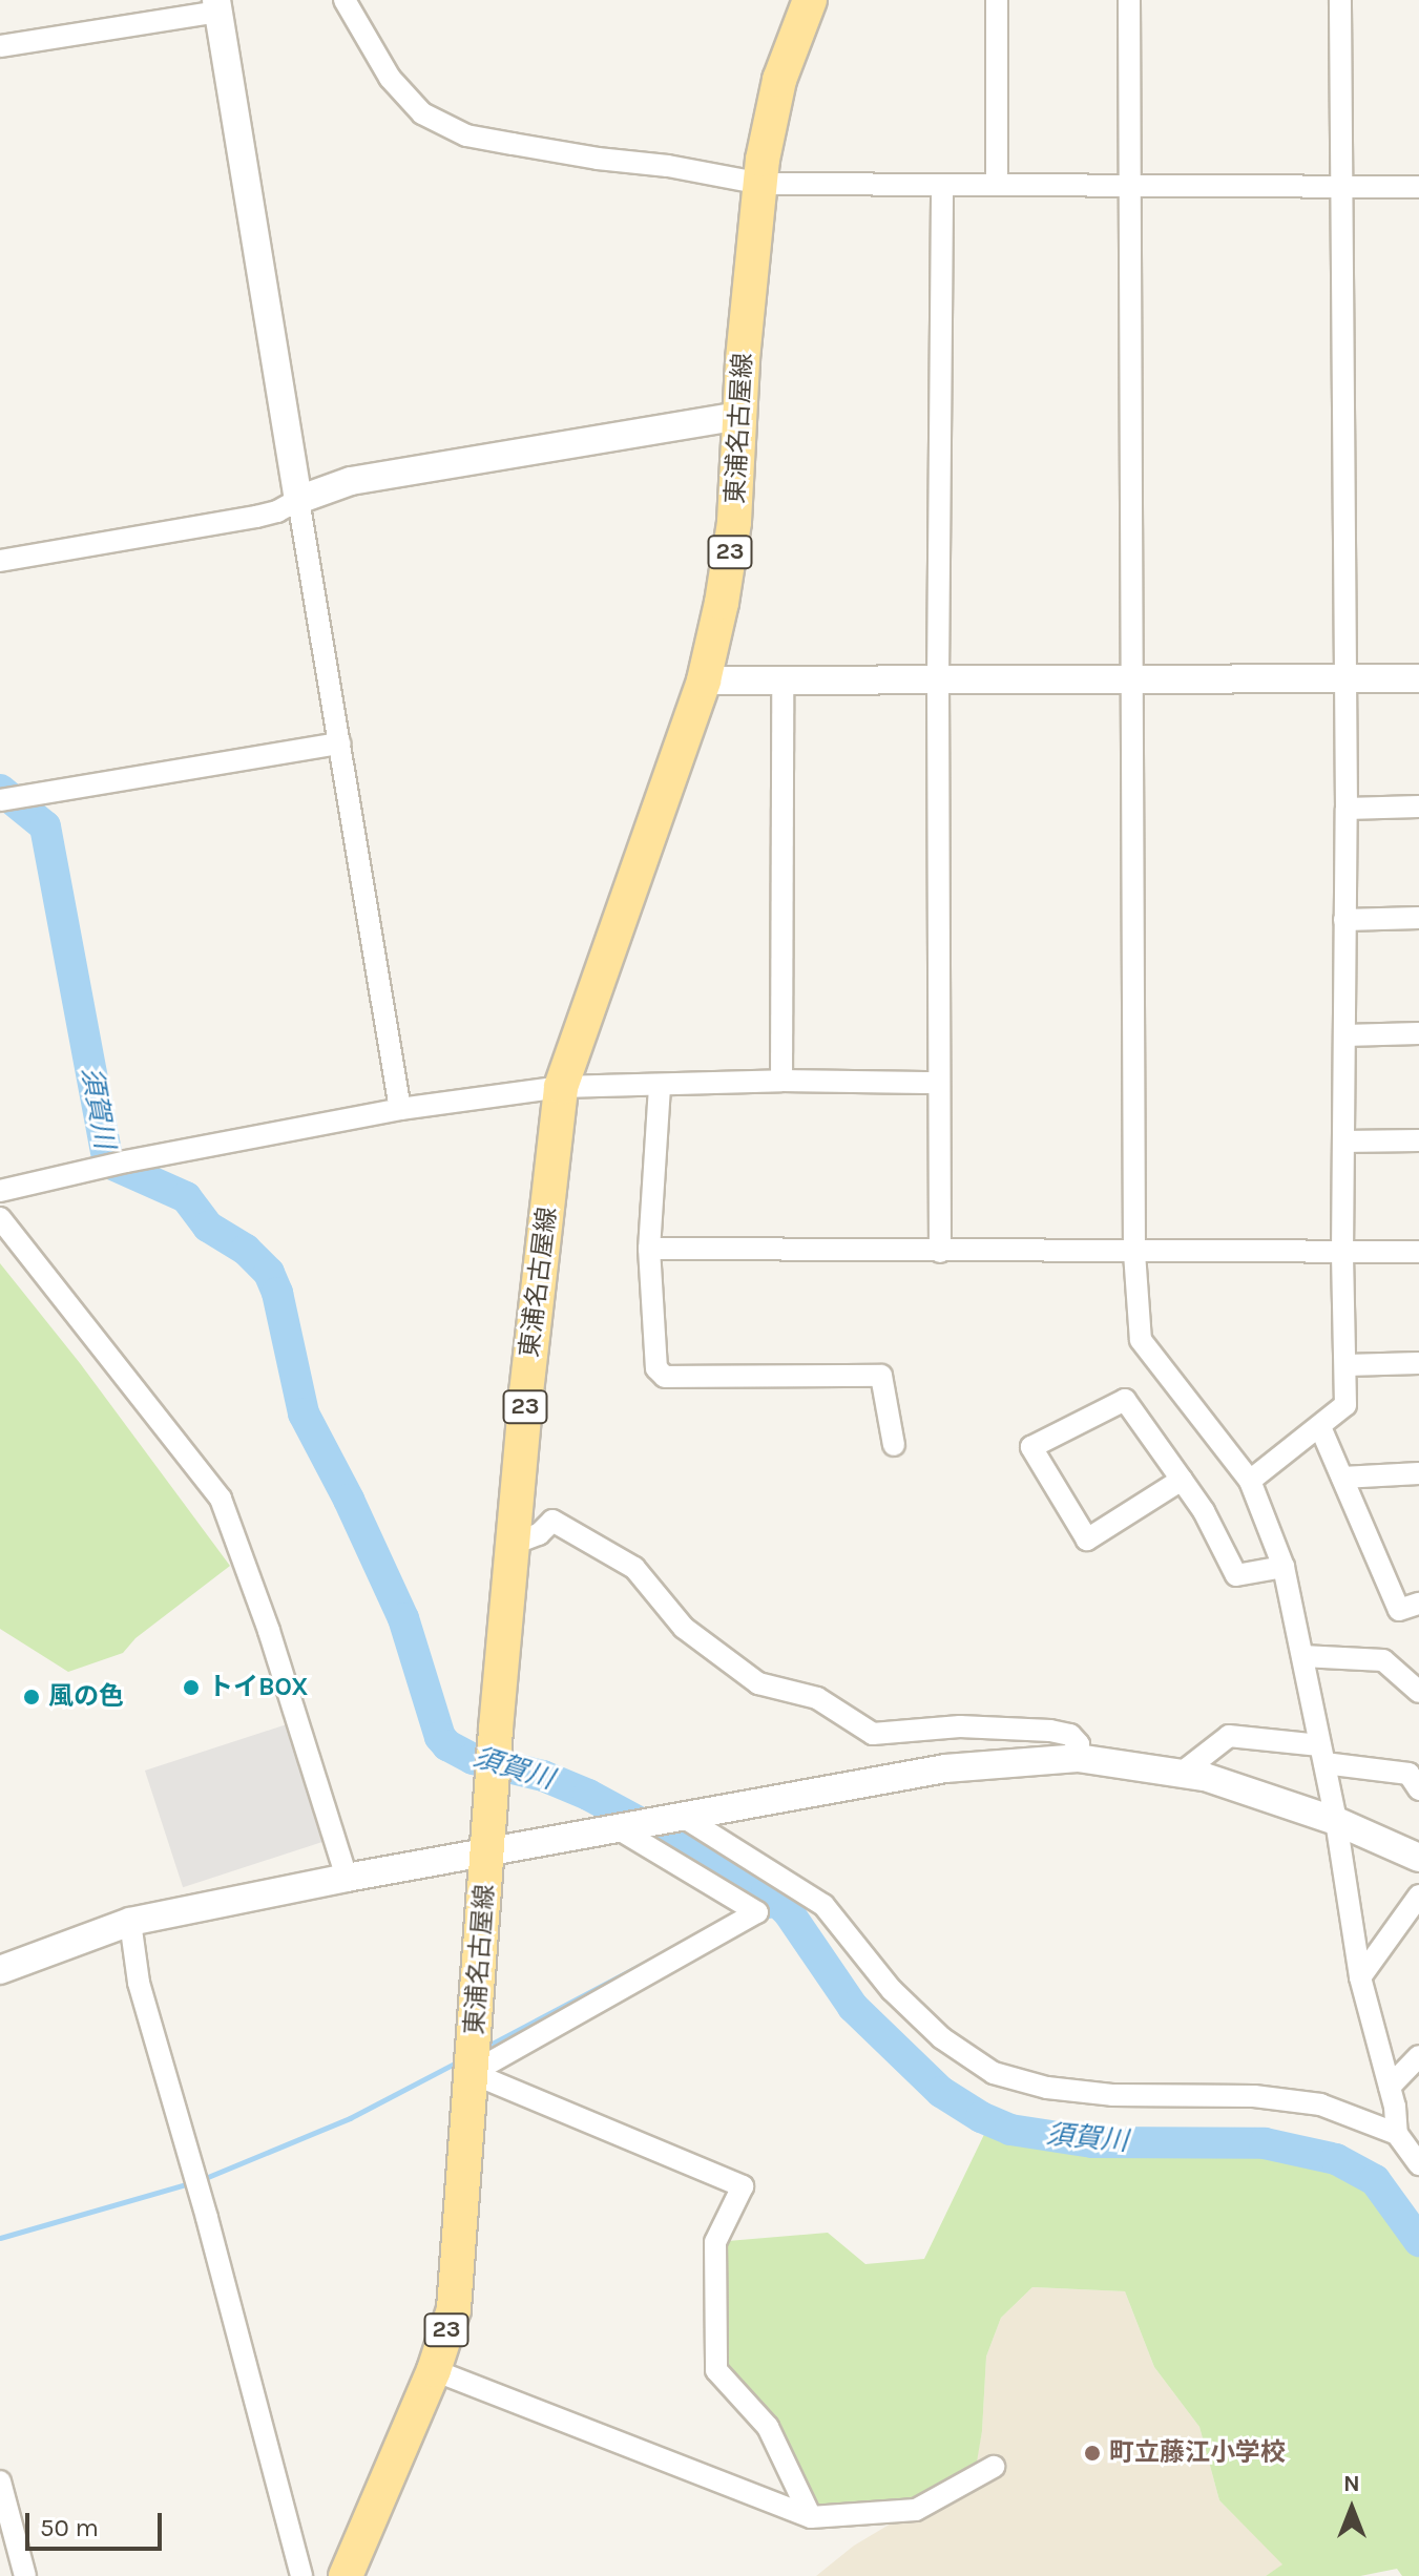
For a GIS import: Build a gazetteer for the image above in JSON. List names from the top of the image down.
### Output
{
  "streets": {
    "main road": ["東浦名古屋線", "23"]
  },
  "water": ["須賀川"],
  "places": ["トイBOX", "風の色", "町立藤江小学校"],
  "scale_bar": "50 m",
  "north": "top"
}
